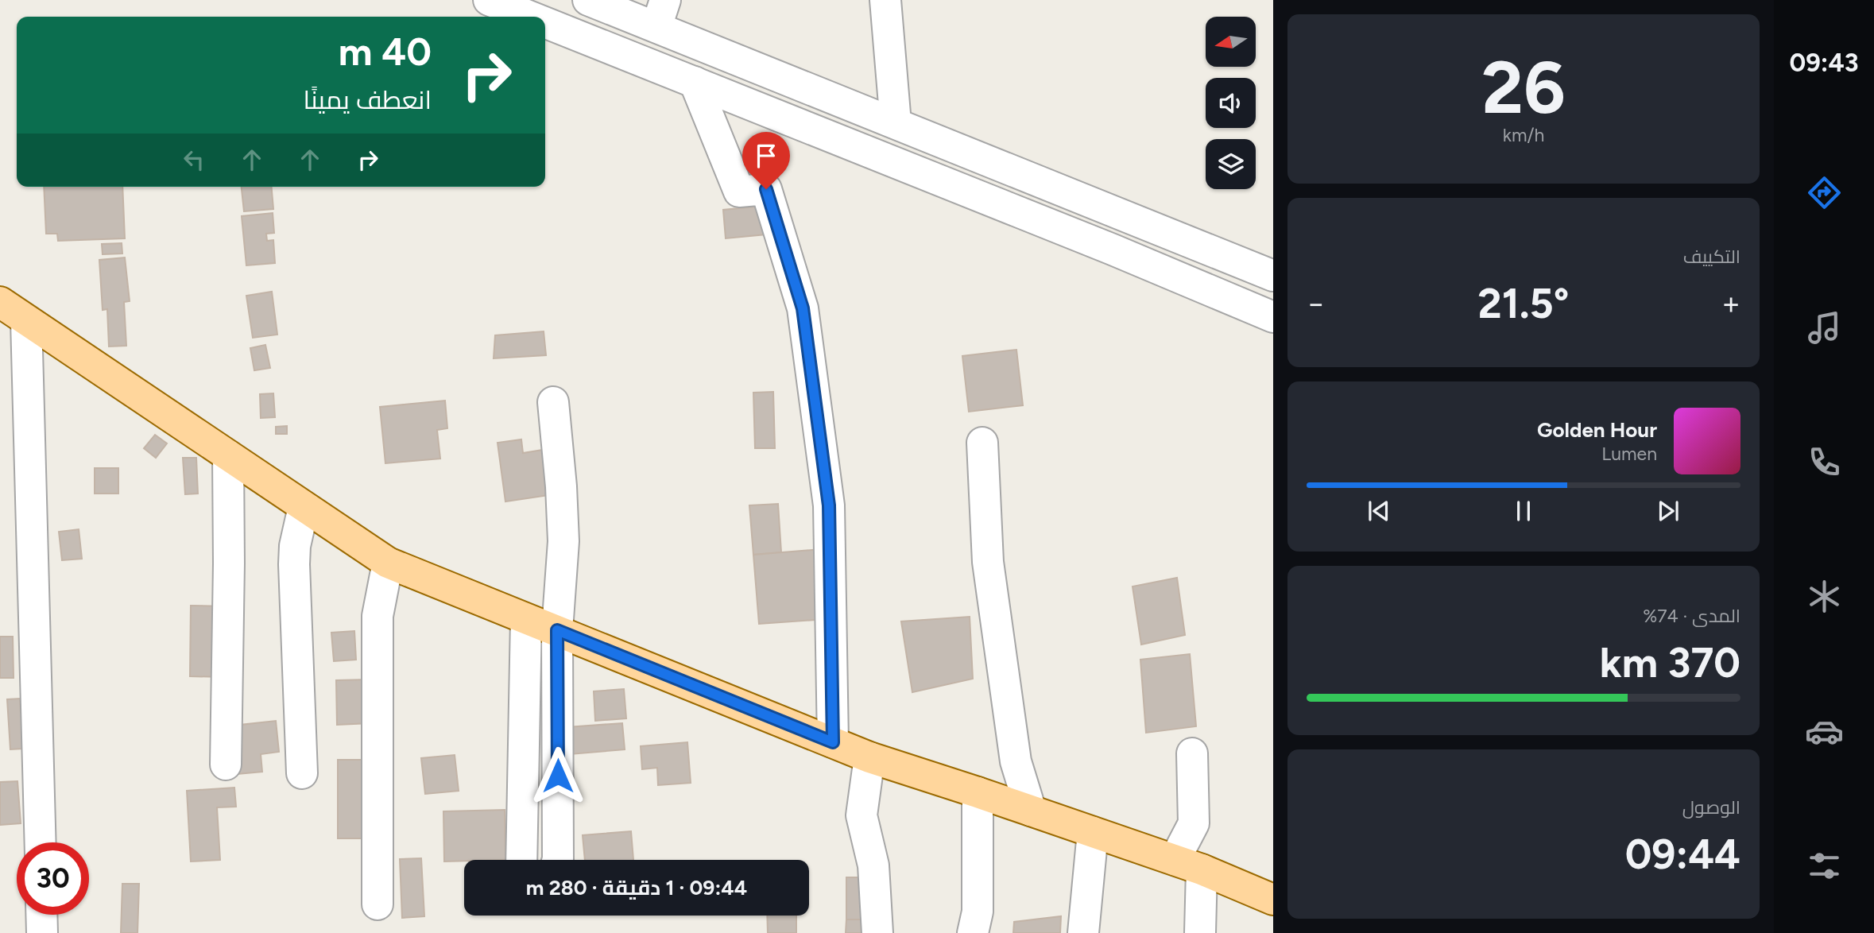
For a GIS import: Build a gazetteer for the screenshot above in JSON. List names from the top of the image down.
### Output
{
  "north": "left",
  "page": {
    "tabs": "09:43",
    "tile": [
      ["26", "km/h"],
      "التكييف",
      ["المدى · 74%", "370 km"],
      ["الوصول", "09:44"]
    ],
    "turn": ["40 m", "انعطف يمينًا"],
    "heat": ["−", "21.5°", "+"],
    "song": ["Golden Hour", "Lumen"],
    "limit": "30",
    "trip": "09:44 · 1 دقيقة · 280 m"
  }
}
